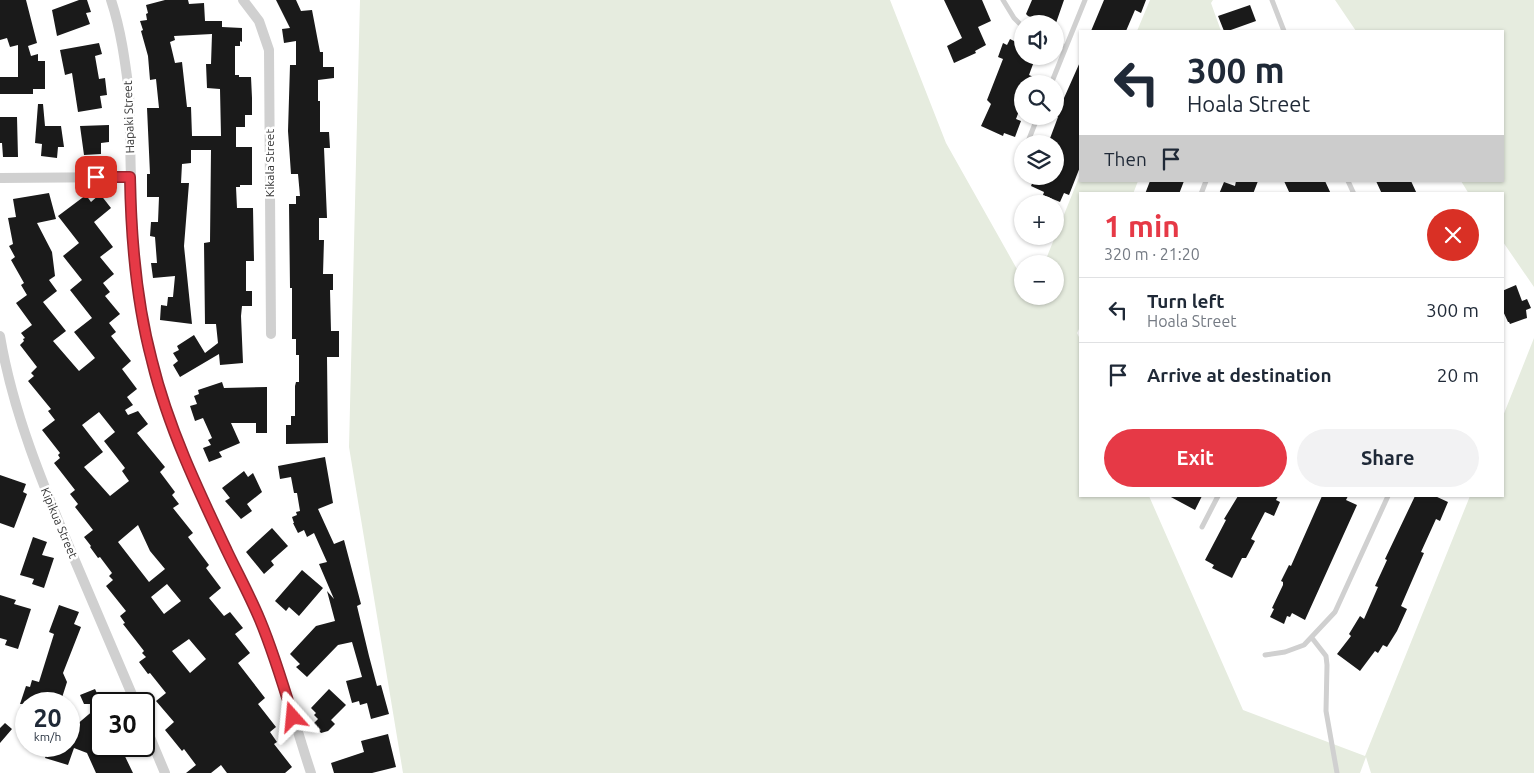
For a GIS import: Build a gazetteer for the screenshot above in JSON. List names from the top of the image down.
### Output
{
  "streets": {
    "street": ["Hapaki Street", "Kikala Street", "Kipikua Street"]
  },
  "page": {
    "map_buttons": ["+", "−"],
    "turn": ["300 m", "Hoala Street"],
    "then": "Then",
    "heading": ["1 min", "320 m · 21:20"],
    "list": [
      {
        "name": "Turn left",
        "note": "Hoala Street",
        "value": "300 m"
      },
      {
        "name": "Arrive at destination",
        "value": "20 m"
      }
    ],
    "buttons": ["Exit", "Share"],
    "speed": "20 km/h",
    "limit": "30"
  }
}
